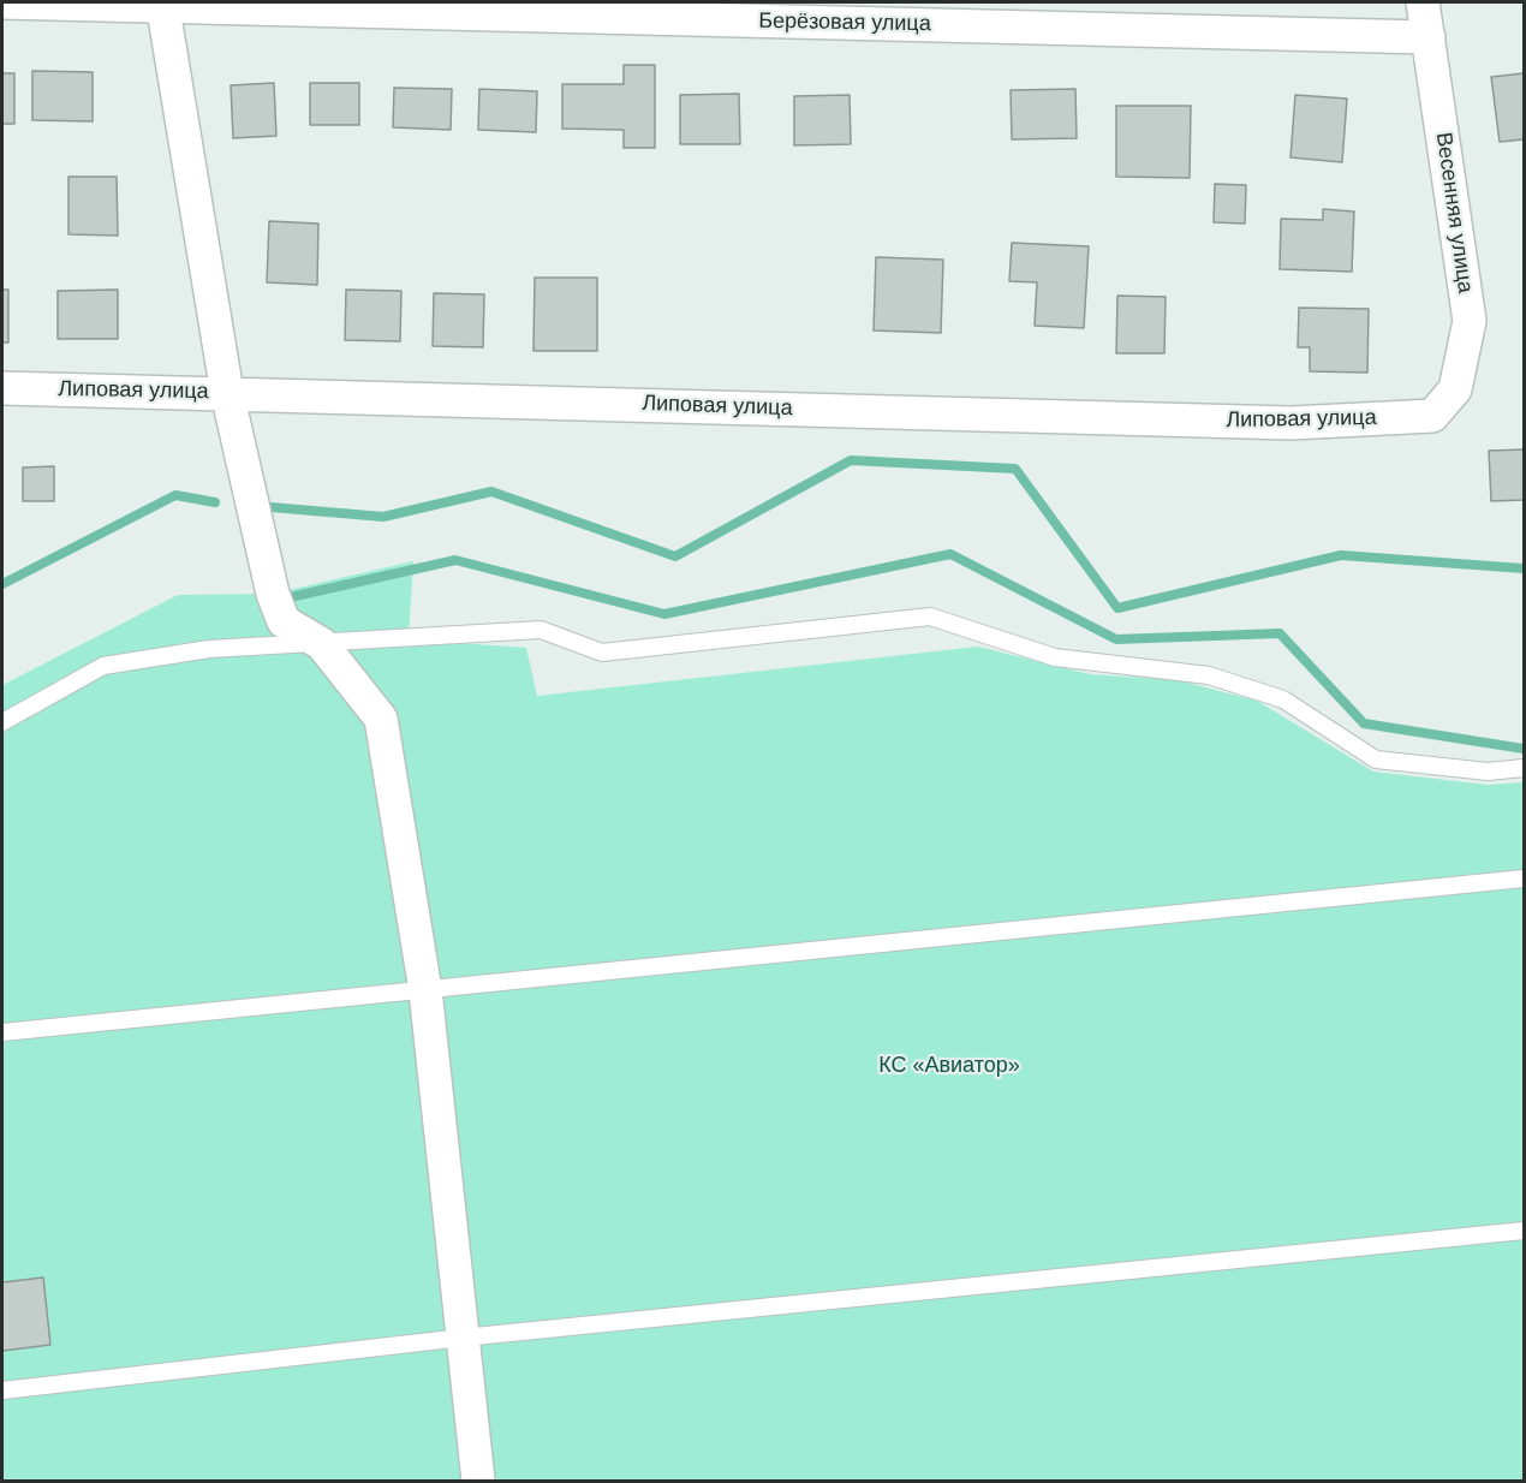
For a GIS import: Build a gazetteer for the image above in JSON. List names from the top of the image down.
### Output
{
  "streets": {
    "street": ["Берёзовая улица", "Весенняя улица", "Липовая улица"]
  },
  "crossings": [
    ["Берёзовая улица", "Весенняя улица"],
    ["Весенняя улица", "Липовая улица"]
  ],
  "parks": ["КС «Авиатор»"]
}
